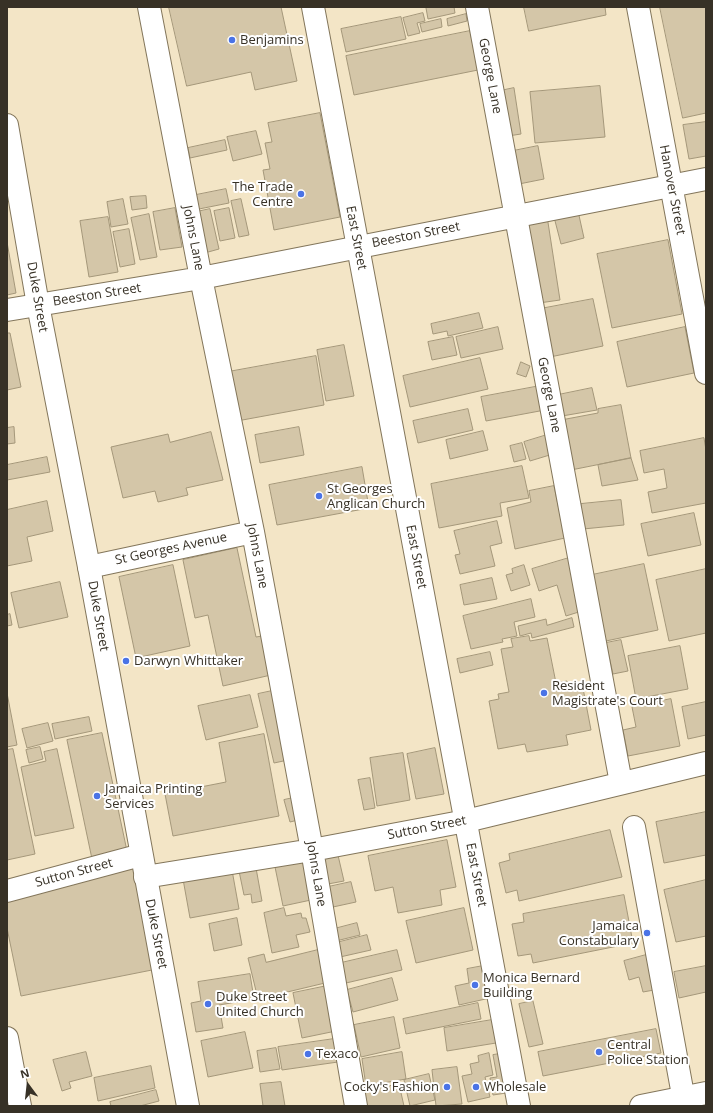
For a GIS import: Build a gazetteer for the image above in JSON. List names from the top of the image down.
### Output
{
  "streets": {
    "street": [
      "George Lane",
      "Hanover Street",
      "Beeston Street",
      "Johns Lane",
      "East Street",
      "Duke Street",
      "St Georges Avenue",
      "Sutton Street"
    ]
  },
  "crossings": [
    ["George Lane", "Beeston Street"],
    ["George Lane", "Sutton Street"],
    ["Hanover Street", "Beeston Street"],
    ["Beeston Street", "Johns Lane"],
    ["Beeston Street", "East Street"],
    ["Beeston Street", "Duke Street"],
    ["Johns Lane", "St Georges Avenue"],
    ["Johns Lane", "Sutton Street"],
    ["East Street", "Sutton Street"],
    ["Duke Street", "St Georges Avenue"],
    ["Duke Street", "Sutton Street"]
  ],
  "places": [
    "Benjamins",
    "The Trade Centre",
    "St Georges Anglican Church",
    "Darwyn Whittaker",
    "Resident Magistrate's Court",
    "Jamaica Printing Services",
    "Jamaica Constabulary",
    "Monica Bernard Building",
    "Duke Street United Church",
    "Central Police Station",
    "Texaco",
    "Cocky's Fashion",
    "Wholesale"
  ],
  "north": "top"
}
